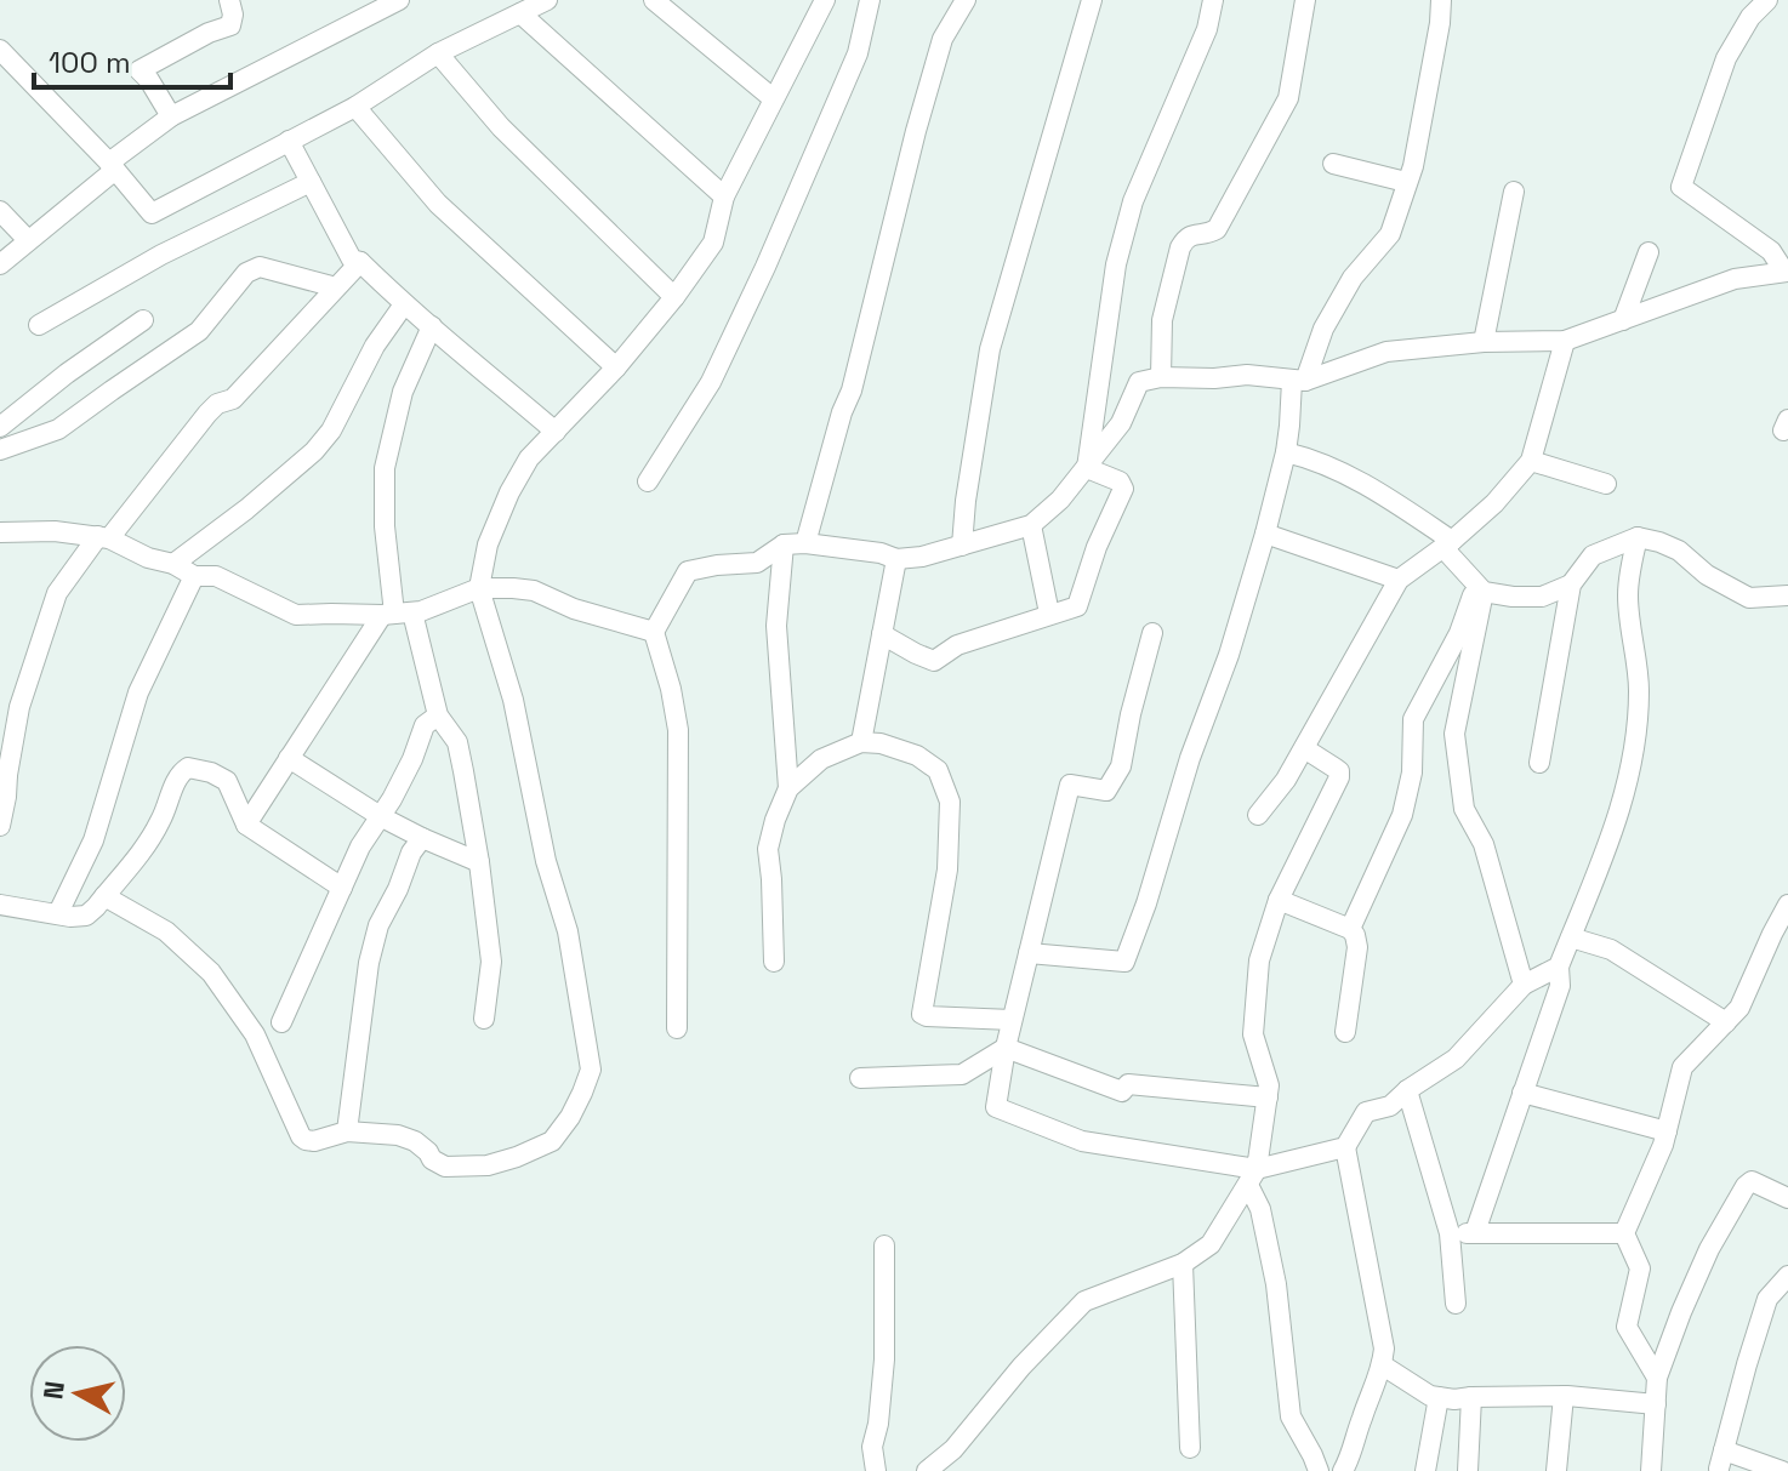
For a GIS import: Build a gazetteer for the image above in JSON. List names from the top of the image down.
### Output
{
  "scale_bar": "100 m",
  "north": "left"
}
